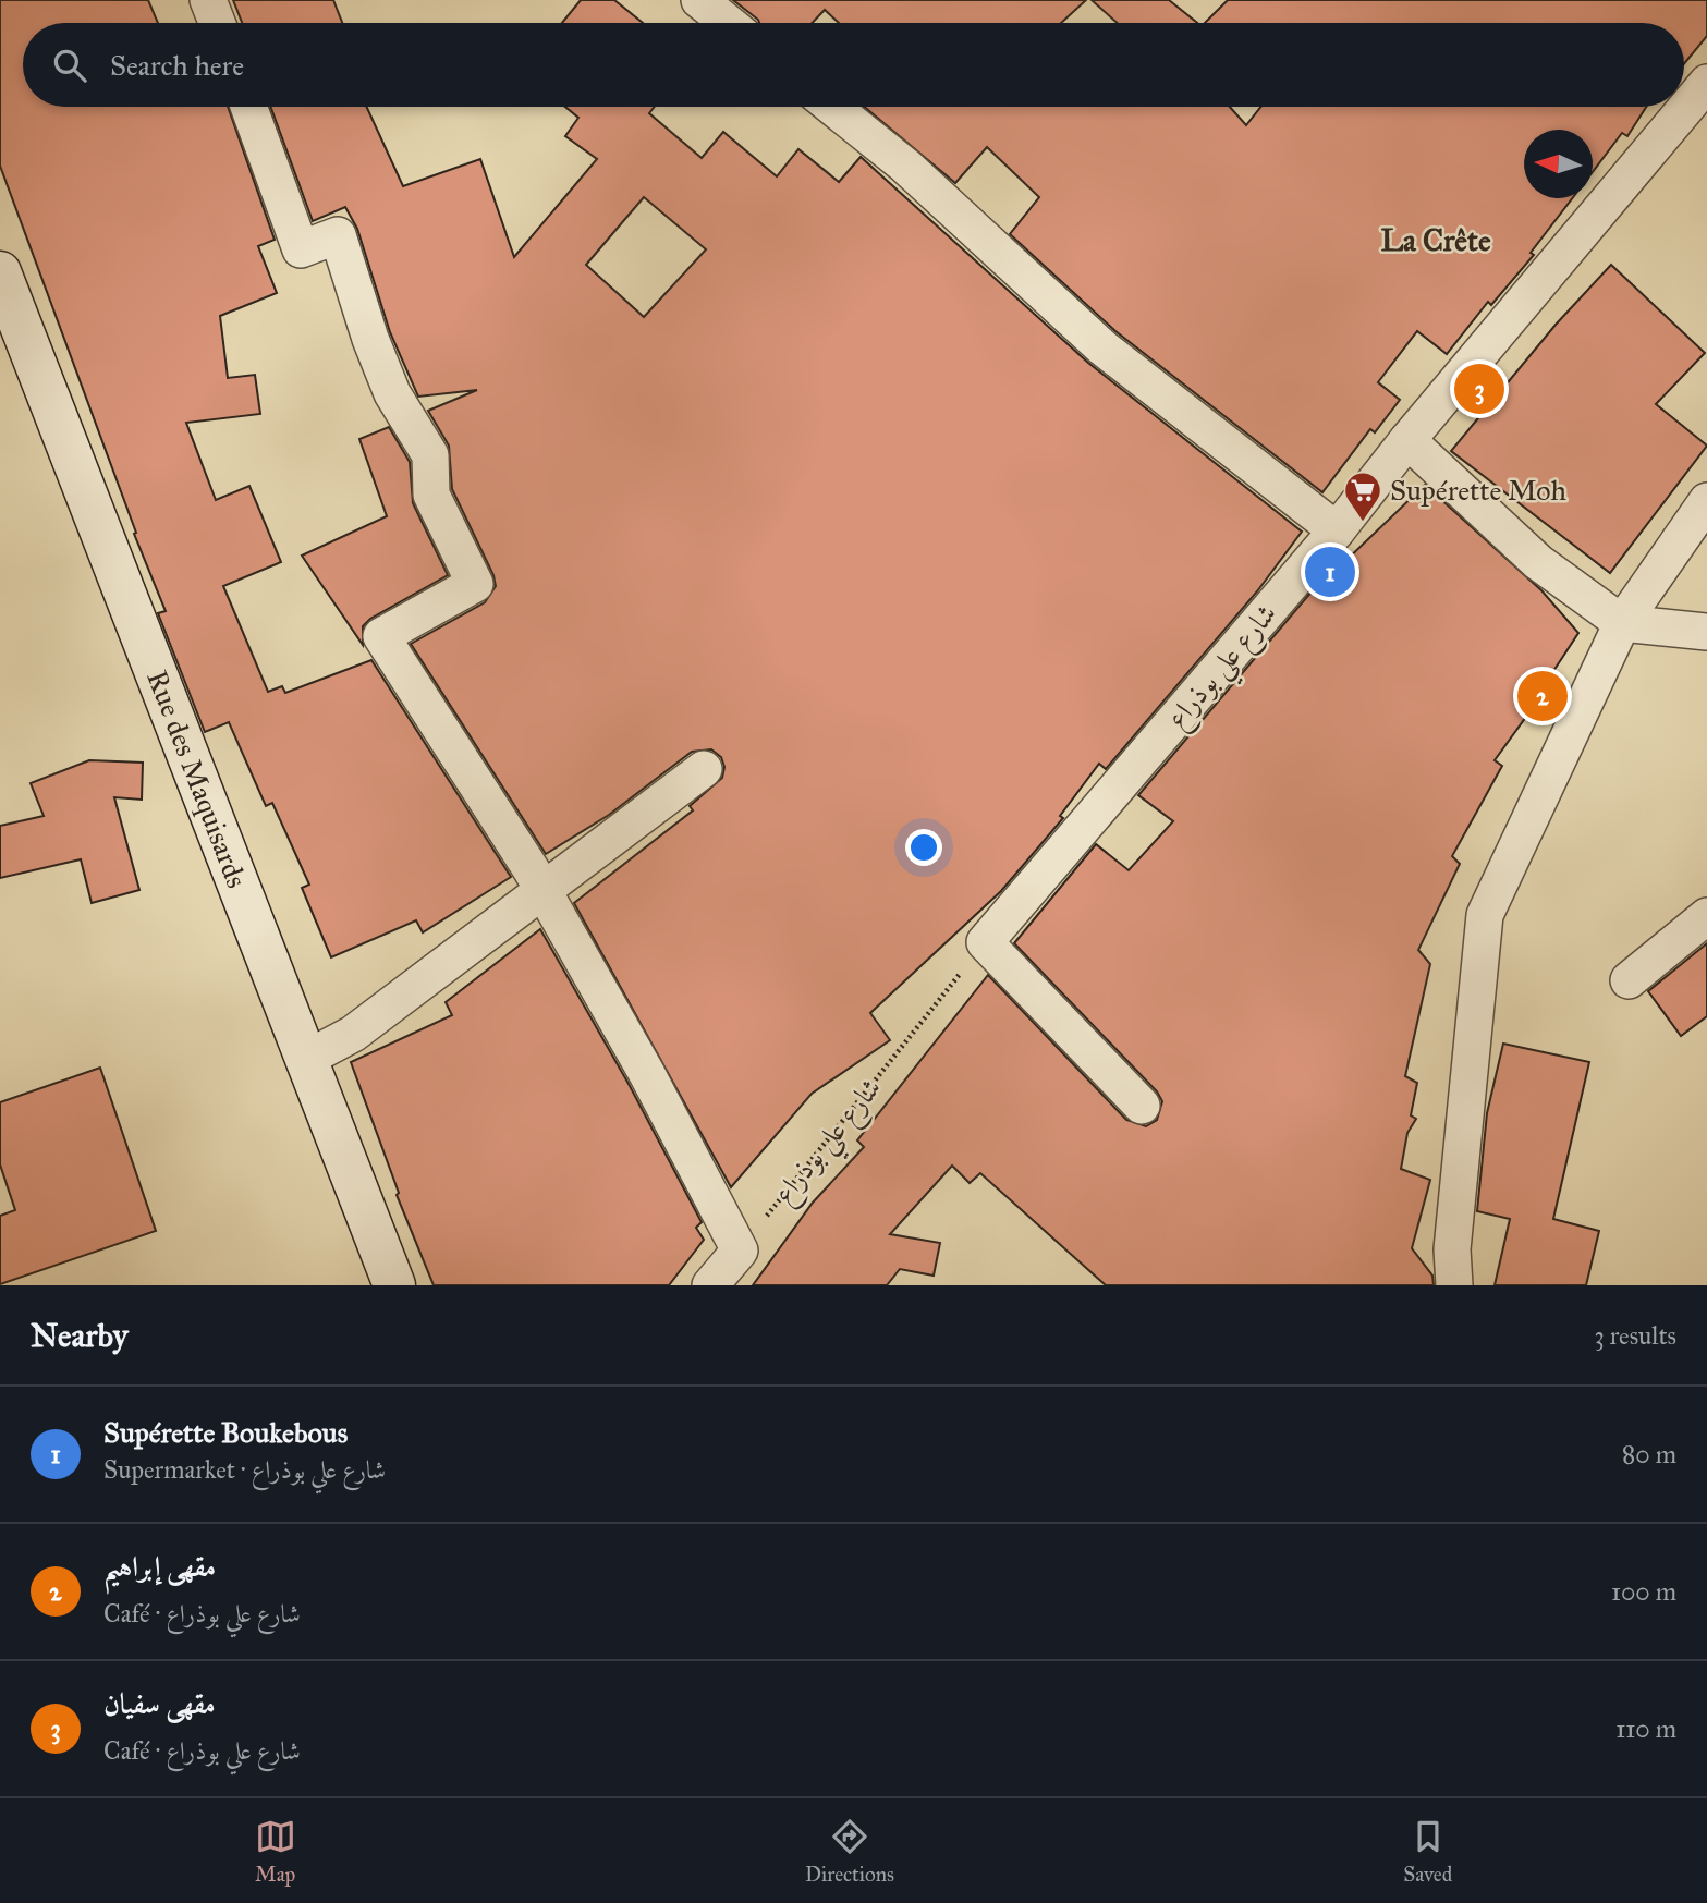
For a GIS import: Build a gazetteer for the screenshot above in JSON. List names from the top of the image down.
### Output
{
  "streets": {
    "main road": ["Rue des Maquisards"],
    "street": ["شارع علي بوذراع"]
  },
  "districts": ["La Crête"],
  "places": {
    "supermarket": ["Supérette Moh"]
  },
  "north": "left",
  "page": {
    "search": "Search here",
    "pins": ["3", "1", "2"],
    "heading": ["Nearby", "3 results"],
    "list": [
      {
        "mark": "1",
        "name": "Supérette Boukebous",
        "note": "Supermarket · شارع علي بوذراع",
        "value": "80 m"
      },
      {
        "mark": "2",
        "name": "مقهى إبراهيم",
        "note": "Café · شارع علي بوذراع",
        "value": "100 m"
      },
      {
        "mark": "3",
        "name": "مقهى سفيان",
        "note": "Café · شارع علي بوذراع",
        "value": "110 m"
      }
    ],
    "nav": ["Map", "Directions", "Saved"]
  }
}
